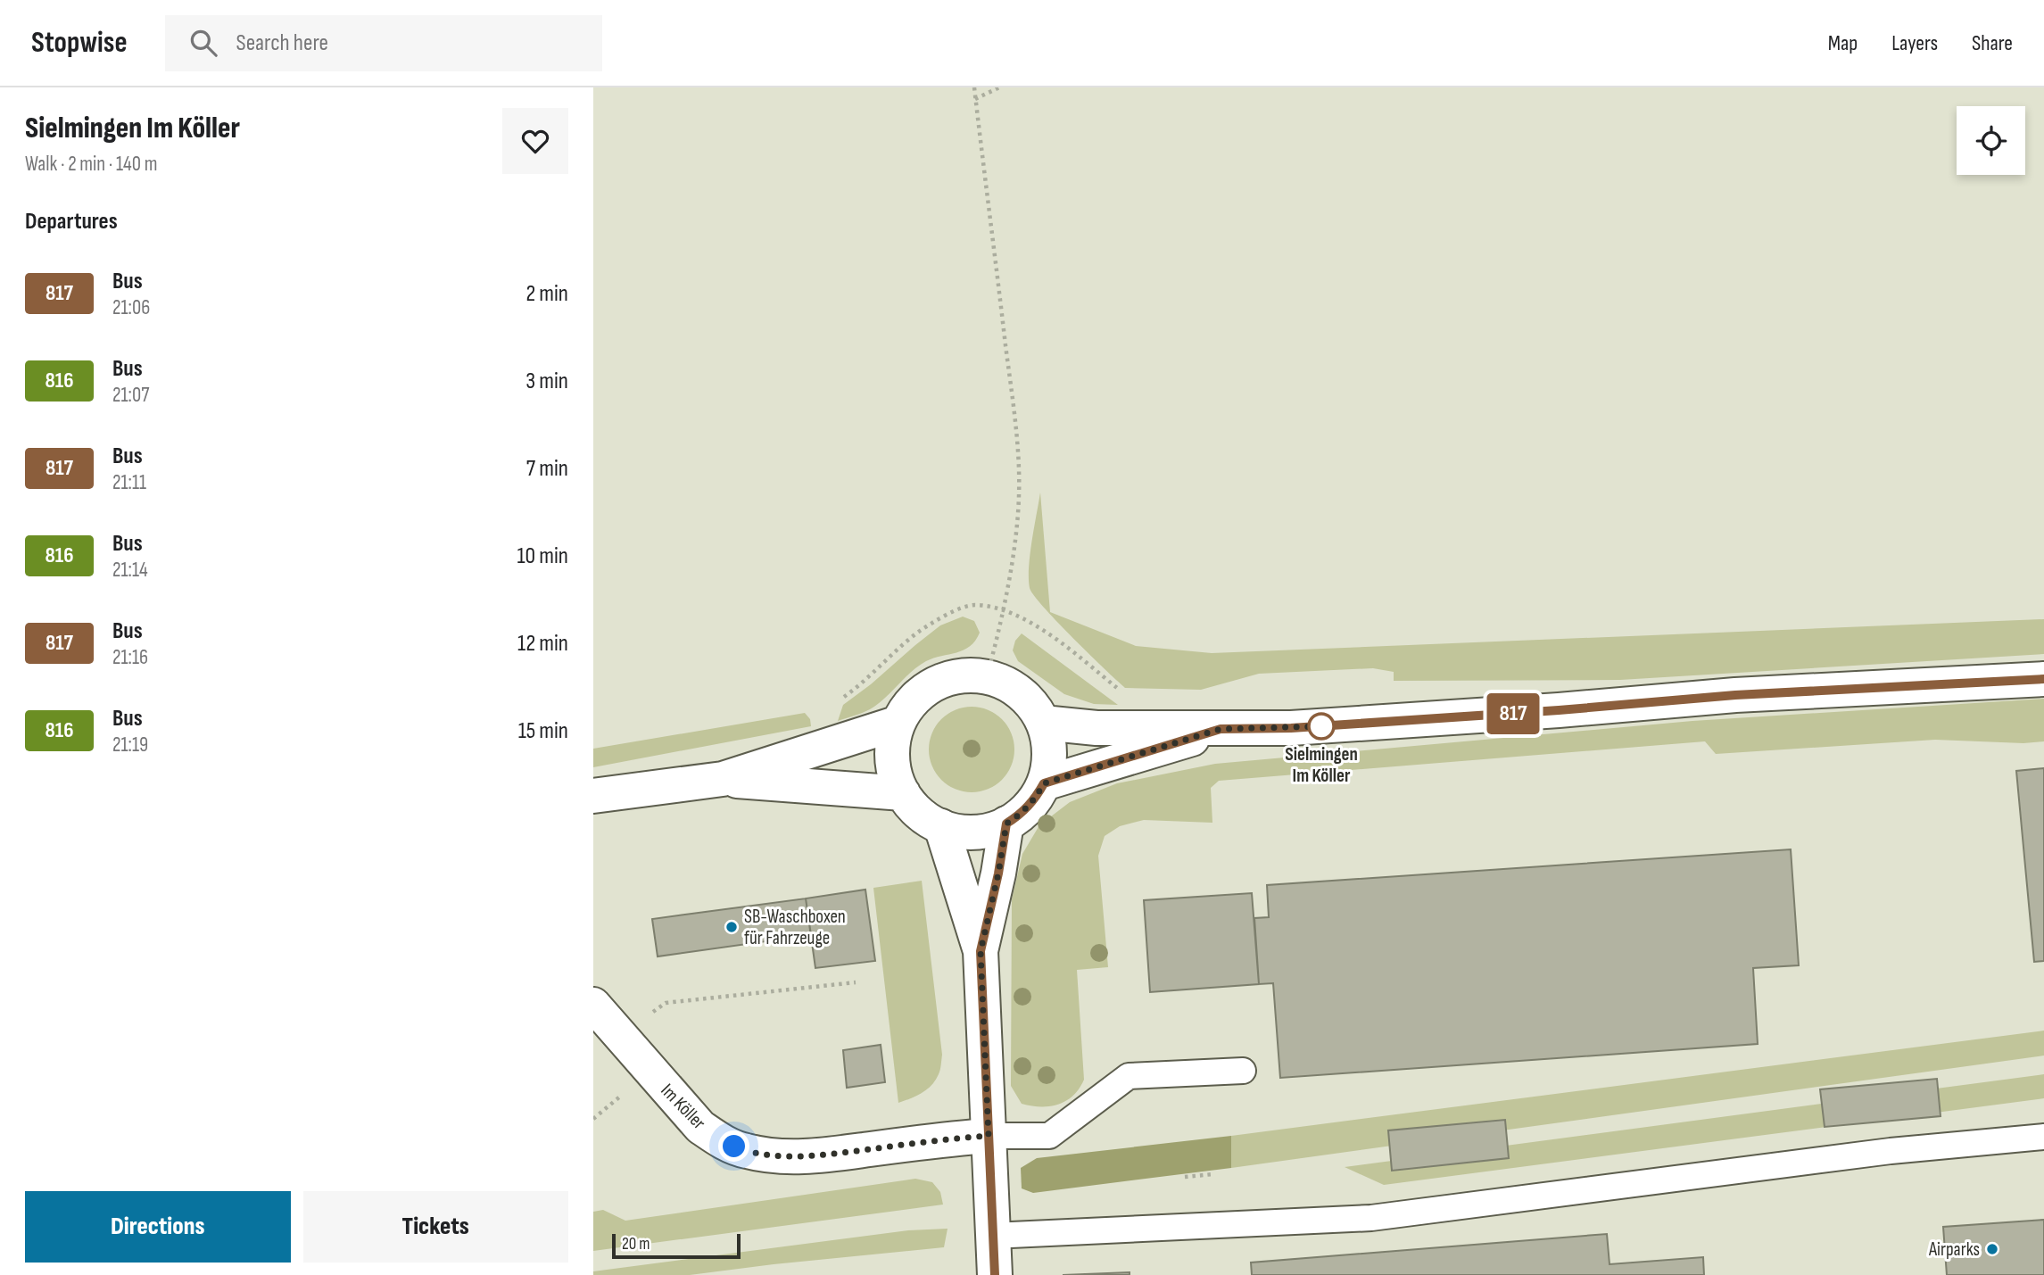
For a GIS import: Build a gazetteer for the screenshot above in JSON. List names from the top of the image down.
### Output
{
  "streets": {
    "main road": ["Im Köller"]
  },
  "places": ["Sielmingen Im Köller", "SB-Waschboxen für Fahrzeuge", "Airparks"],
  "lines": ["bus line 817"],
  "scale_bar": "20 m",
  "page": {
    "header": "Stopwise",
    "search": "Search here",
    "nav": ["Map", "Layers", "Share"],
    "heading": [
      ["Sielmingen Im Köller", "Walk · 2 min · 140 m"],
      "Departures"
    ],
    "on_map": "817",
    "list": [
      {
        "mark": "817",
        "name": "Bus",
        "note": "21:06",
        "value": "2 min"
      },
      {
        "mark": "816",
        "name": "Bus",
        "note": "21:07",
        "value": "3 min"
      },
      {
        "mark": "817",
        "name": "Bus",
        "note": "21:11",
        "value": "7 min"
      },
      {
        "mark": "816",
        "name": "Bus",
        "note": "21:14",
        "value": "10 min"
      },
      {
        "mark": "817",
        "name": "Bus",
        "note": "21:16",
        "value": "12 min"
      },
      {
        "mark": "816",
        "name": "Bus",
        "note": "21:19",
        "value": "15 min"
      }
    ],
    "buttons": ["Directions", "Tickets"],
    "scale": "20 m"
  }
}
